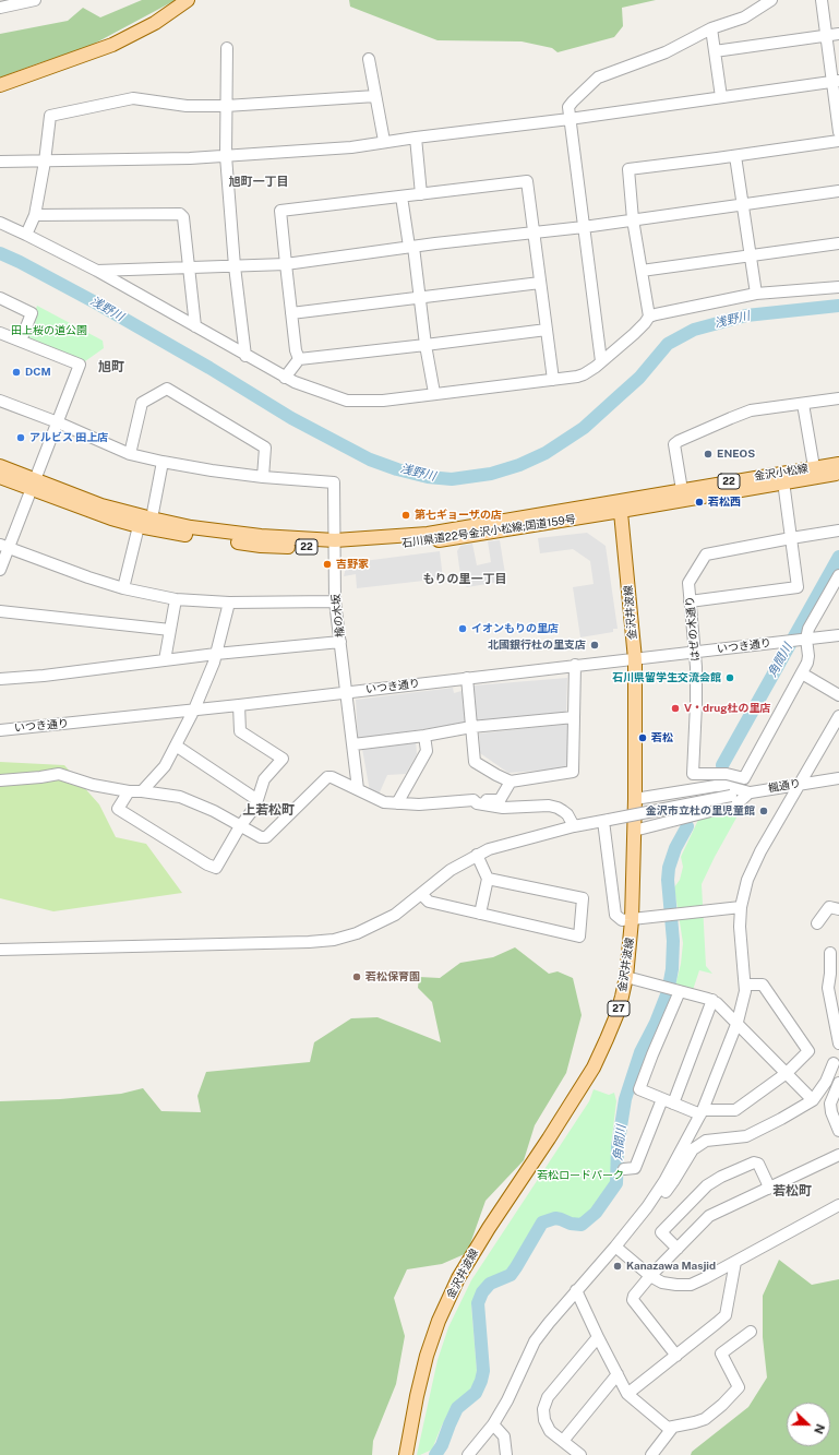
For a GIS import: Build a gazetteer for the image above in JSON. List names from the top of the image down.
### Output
{
  "streets": {
    "main road": [
      "金沢小松線",
      "22",
      "石川県道22号金沢小松線;国道159号",
      "金沢井波線",
      "27"
    ],
    "street": [
      "楡の木坂",
      "はぜの木通り",
      "いつき通り",
      "楓通り"
    ]
  },
  "crossings": [
    ["金沢小松線", "石川県道22号金沢小松線;国道159号"],
    ["金沢小松線", "金沢井波線"],
    ["22", "石川県道22号金沢小松線;国道159号"],
    ["22", "楡の木坂"],
    ["石川県道22号金沢小松線;国道159号", "金沢井波線"],
    ["石川県道22号金沢小松線;国道159号", "楡の木坂"],
    ["金沢井波線", "いつき通り"],
    ["楡の木坂", "いつき通り"],
    ["はぜの木通り", "いつき通り"]
  ],
  "districts": [
    "旭町一丁目",
    "旭町",
    "もりの里一丁目",
    "上若松町",
    "若松町"
  ],
  "water": ["浅野川", "角間川"],
  "parks": ["田上桜の道公園", "若松ロードパーク"],
  "places": [
    "DCM",
    "アルビス 田上店",
    "ENEOS",
    "若松西",
    "第七ギョーザの店",
    "吉野家",
    "イオンもりの里店",
    "北國銀行杜の里支店",
    "石川県留学生交流会館",
    "V・drug杜の里店",
    "若松",
    "金沢市立杜の里児童館",
    "若松保育園",
    "Kanazawa Masjid"
  ],
  "north": "right"
}
